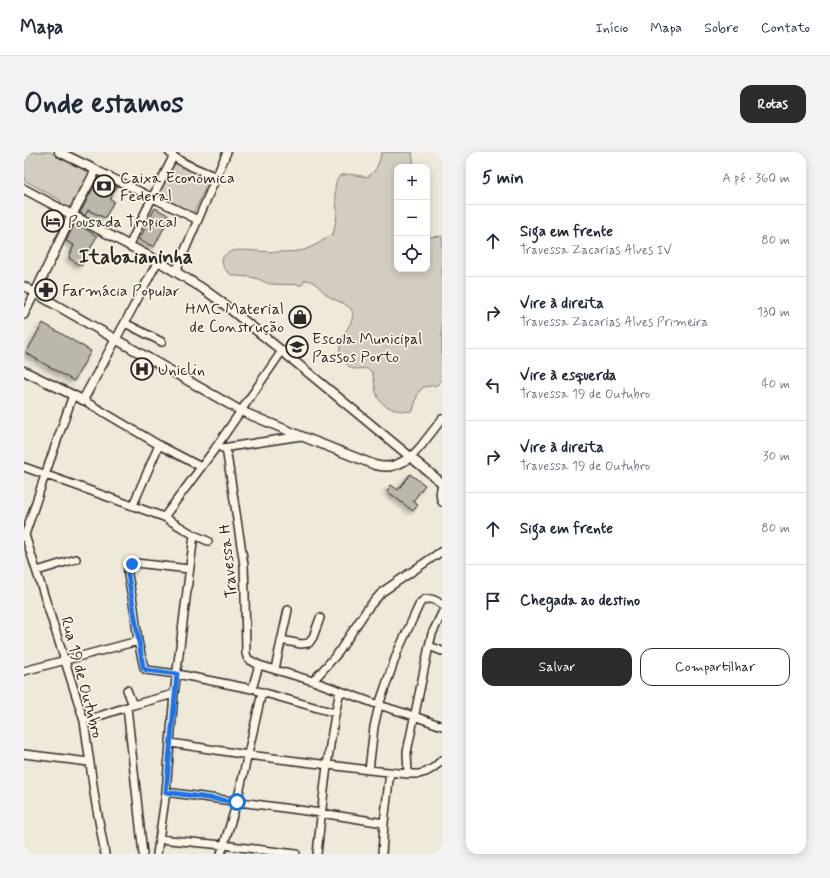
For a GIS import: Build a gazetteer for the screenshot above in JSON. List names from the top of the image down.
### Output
{
  "streets": {
    "street": ["Travessa H", "Rua 19 de Outubro"]
  },
  "districts": ["Itabaianinha"],
  "places": {
    "bank": ["Caixa Econômica Federal"],
    "hotel": ["Pousada Tropical"],
    "pharmacy": ["Farmácia Popular"],
    "shop": ["HMC Material de Construção"],
    "school or university": ["Escola Municipal Passos Porto"],
    "hospital": ["Uniclin"]
  },
  "page": {
    "header": "Mapa",
    "nav": [
      "Início",
      "Mapa",
      "Sobre",
      "Contato"
    ],
    "buttons": [
      "Rotas",
      ["Salvar", "Compartilhar"]
    ],
    "title": "Onde estamos",
    "heading": ["5 min", "A pé · 360 m"],
    "map_buttons": ["+", "−"],
    "list": [
      ["Siga em frente", "Travessa Zacarias Alves IV", "80 m"],
      ["Vire à direita", "Travessa Zacarias Alves Primeira", "130 m"],
      ["Vire à esquerda", "Travessa 19 de Outubro", "40 m"],
      ["Vire à direita", "Travessa 19 de Outubro", "30 m"],
      ["Siga em frente", "80 m"],
      "Chegada ao destino"
    ]
  }
}
